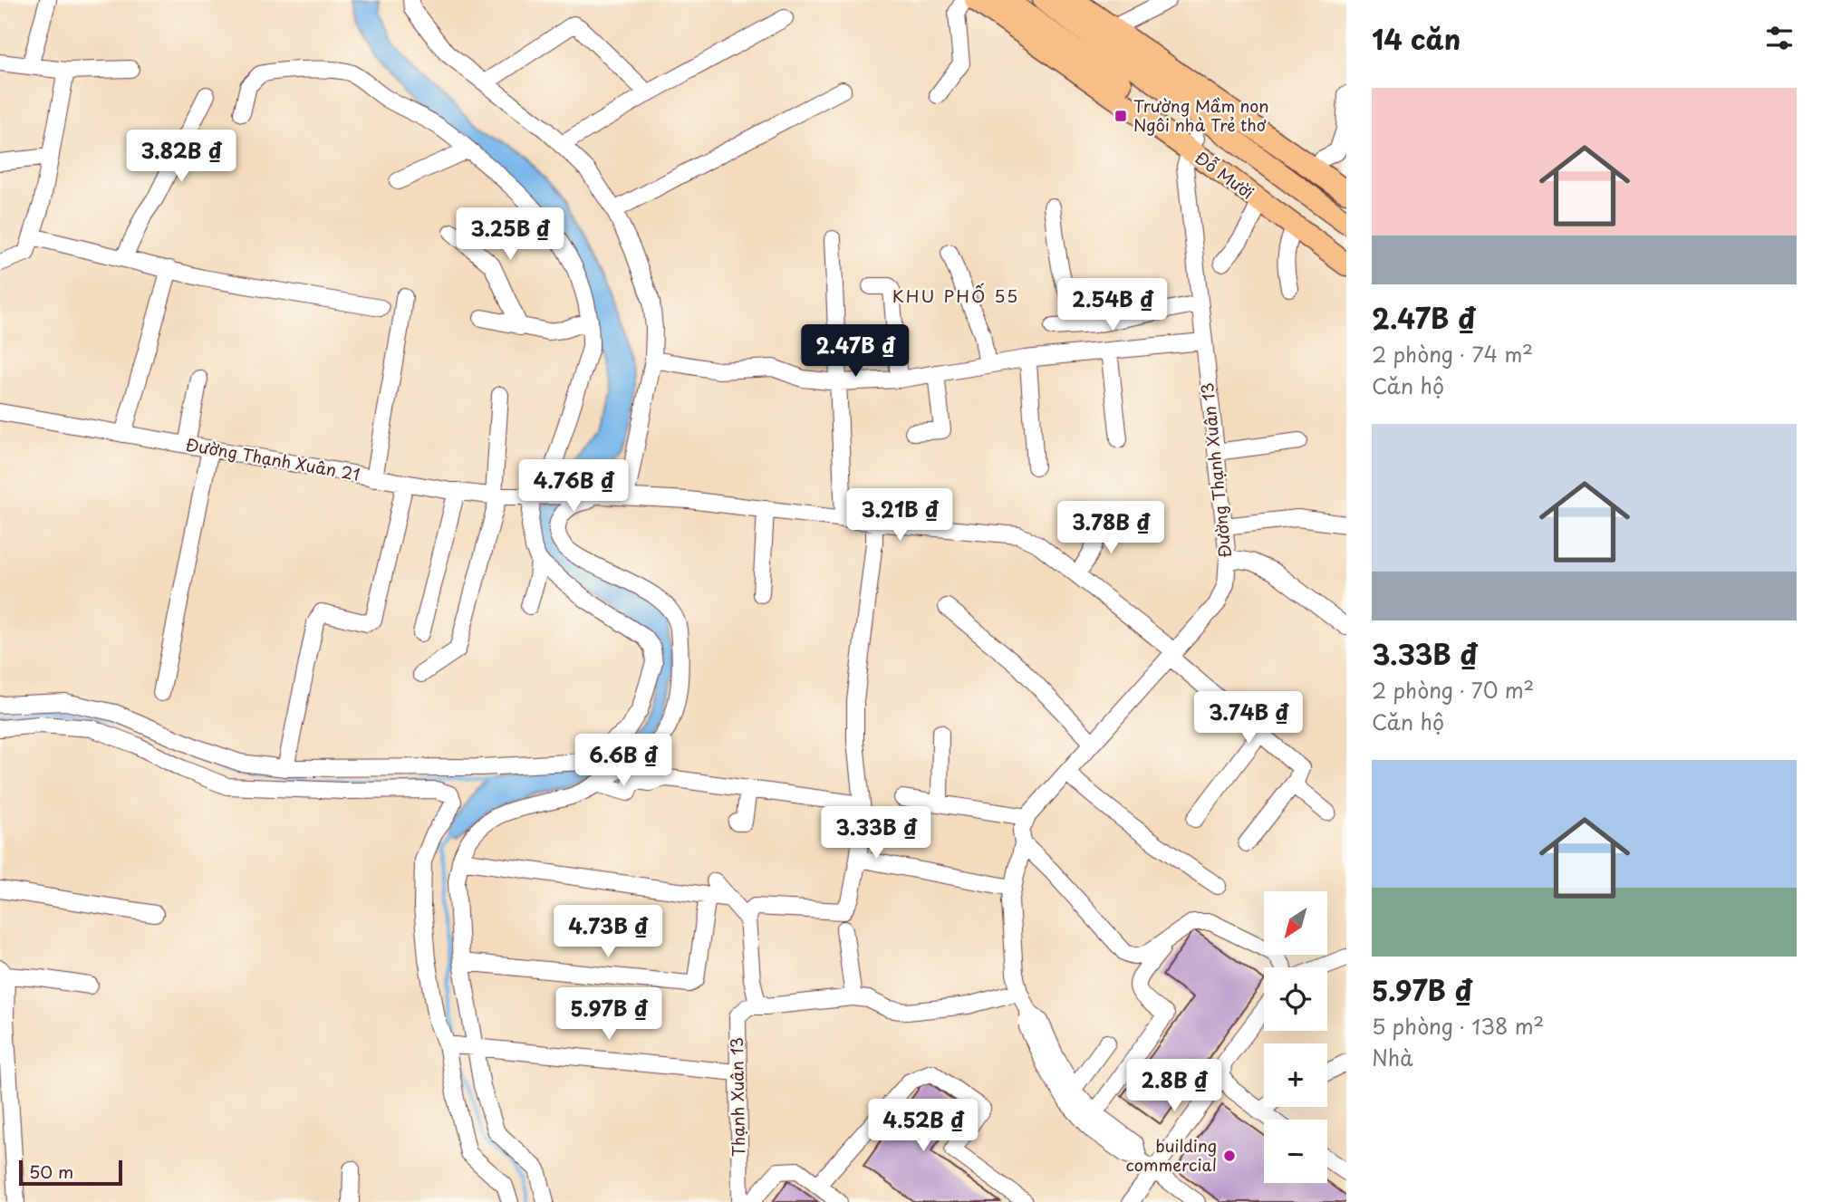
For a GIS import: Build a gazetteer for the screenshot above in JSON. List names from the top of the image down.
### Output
{
  "streets": {
    "highway": ["Đỗ Mười"],
    "street": ["Đường Thạnh Xuân 21", "Đường Thạnh Xuân 13", "Thạnh Xuân 13"]
  },
  "crossings": [
    ["Đỗ Mười", "Đường Thạnh Xuân 13"]
  ],
  "districts": ["KHU PHỐ 55"],
  "places": {
    "transit": ["Trường Mầm non Ngôi nhà Trẻ thơ"],
    "other": ["building commercial"]
  },
  "scale_bar": "50 m",
  "north": "bottom left",
  "page": {
    "heading": "14 căn",
    "list": [
      {
        "name": "2.47B ₫",
        "note": "2 phòng · 74 m² · Căn hộ"
      },
      {
        "name": "3.33B ₫",
        "note": "2 phòng · 70 m² · Căn hộ"
      },
      {
        "name": "5.97B ₫",
        "note": "5 phòng · 138 m² · Nhà"
      }
    ],
    "price": [
      "3.82B ₫",
      "3.25B ₫",
      "2.54B ₫",
      "2.47B ₫",
      "4.76B ₫",
      "3.21B ₫",
      "3.78B ₫",
      "3.74B ₫",
      "6.6B ₫",
      "3.33B ₫",
      "4.73B ₫",
      "5.97B ₫",
      "2.8B ₫",
      "4.52B ₫"
    ],
    "map_buttons": ["+", "−"],
    "scale": "50 m"
  }
}
